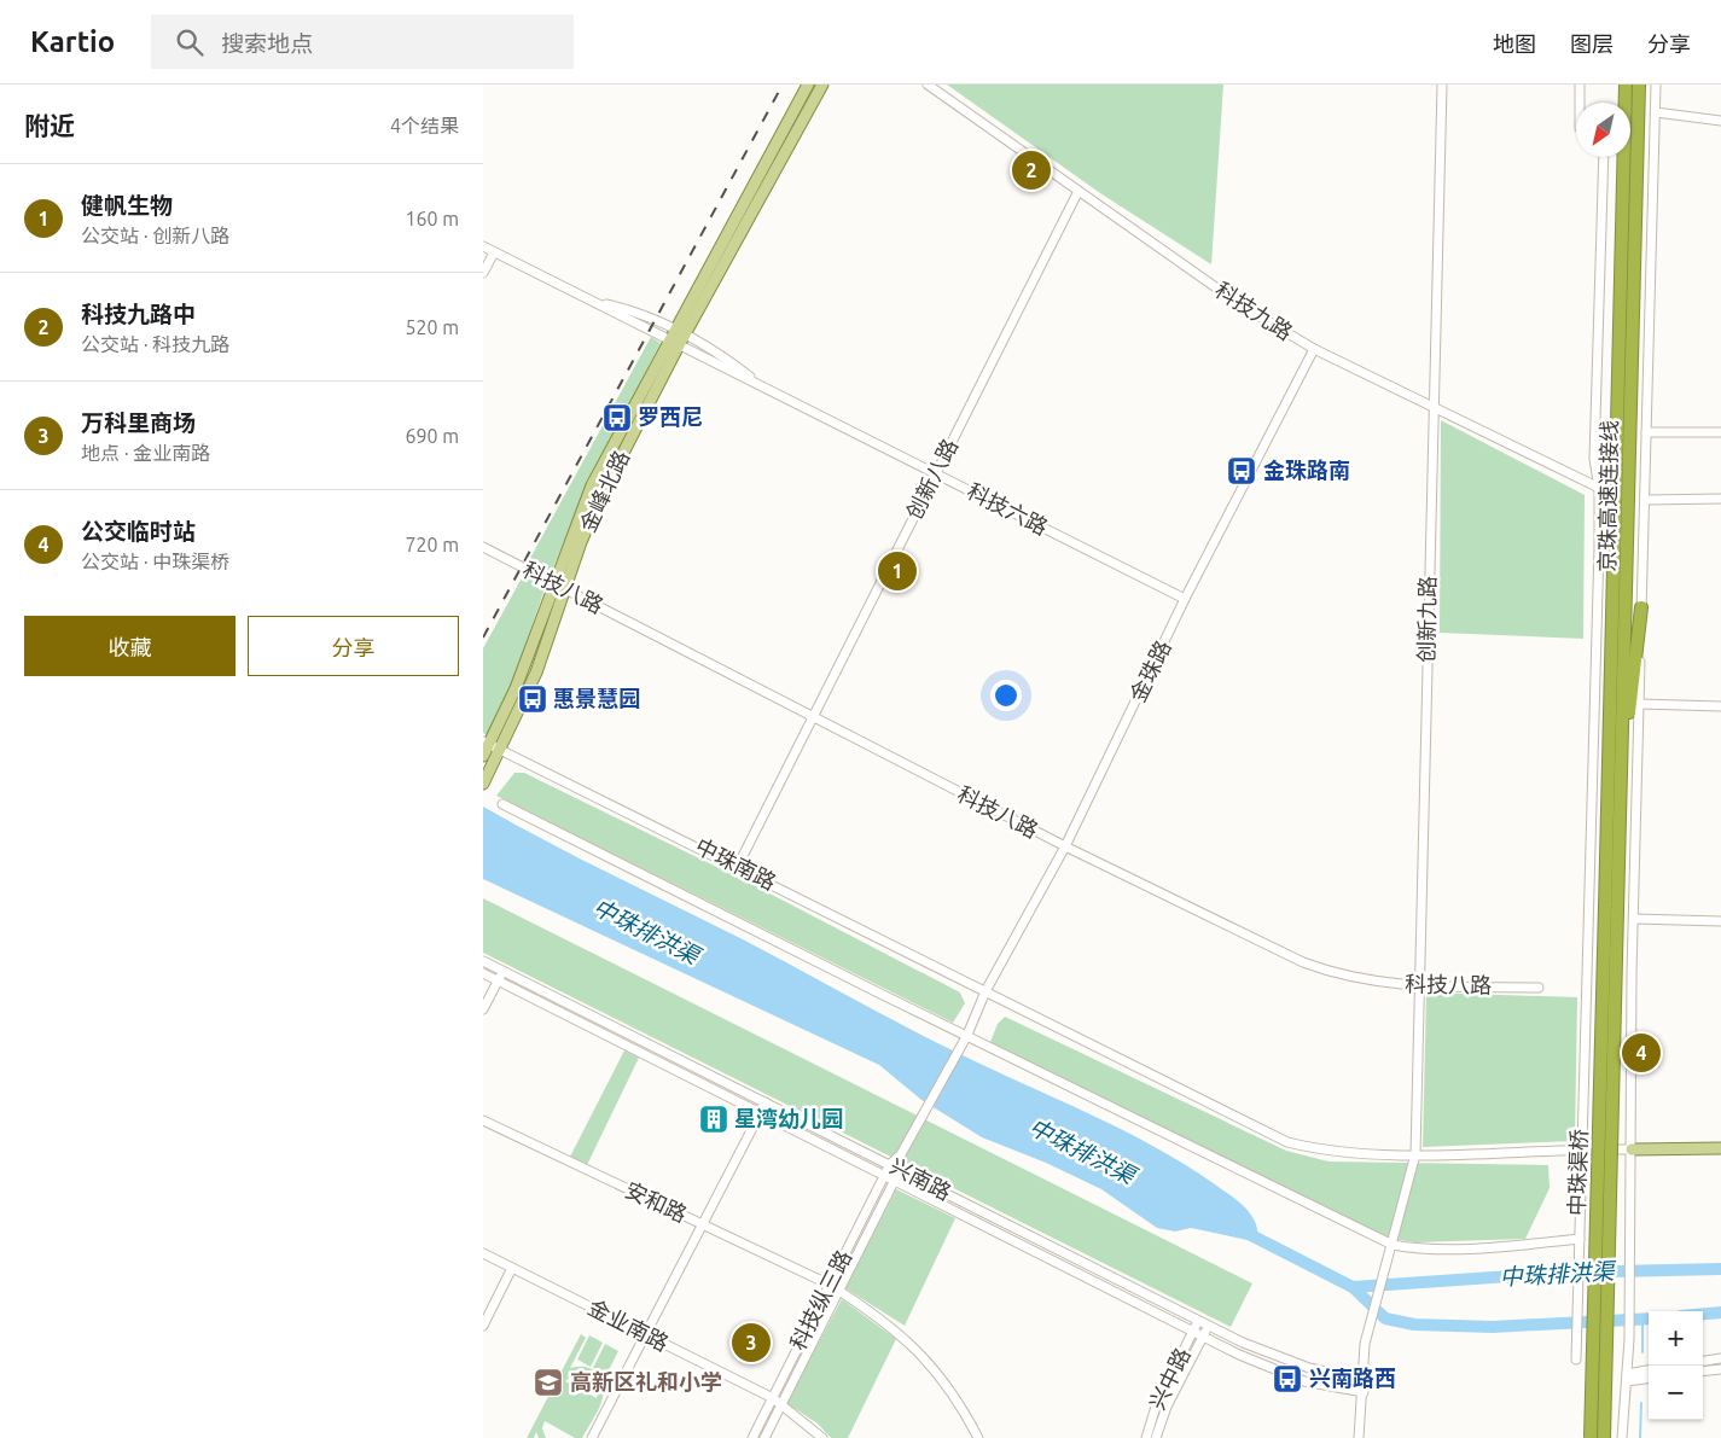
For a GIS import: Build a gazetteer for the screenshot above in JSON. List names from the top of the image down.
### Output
{
  "streets": {
    "highway": ["京珠高速连接线", "中珠渠桥"],
    "main road": ["金峰北路"],
    "street": [
      "科技九路",
      "创新八路",
      "科技六路",
      "科技八路",
      "创新九路",
      "金珠路",
      "中珠南路",
      "兴南路",
      "安和路",
      "科技纵三路",
      "金业南路",
      "兴中路"
    ]
  },
  "crossings": [
    ["科技九路", "创新八路"],
    ["科技九路", "创新九路"],
    ["科技九路", "金珠路"],
    ["创新八路", "科技六路"],
    ["创新八路", "科技八路"],
    ["创新八路", "中珠南路"],
    ["金峰北路", "科技六路"],
    ["金峰北路", "科技八路"],
    ["金峰北路", "中珠南路"],
    ["京珠高速连接线", "中珠渠桥"],
    ["科技六路", "金珠路"],
    ["科技八路", "创新九路"],
    ["科技八路", "金珠路"],
    ["创新九路", "中珠南路"],
    ["创新九路", "兴南路"],
    ["金珠路", "中珠南路"],
    ["金珠路", "科技纵三路"],
    ["兴南路", "科技纵三路"],
    ["兴南路", "兴中路"],
    ["安和路", "科技纵三路"],
    ["科技纵三路", "金业南路"]
  ],
  "water": ["中珠排洪渠"],
  "places": {
    "bus stop": [
      "罗西尼",
      "金珠路南",
      "惠景慧园",
      "兴南路西"
    ],
    "building": ["星湾幼儿园"],
    "school or university": ["高新区礼和小学"]
  },
  "north": "bottom left",
  "page": {
    "header": "Kartio",
    "search": "搜索地点",
    "nav": ["地图", "图层", "分享"],
    "heading": ["附近", "4个结果"],
    "pins": [
      "2",
      "1",
      "4",
      "3"
    ],
    "list": [
      {
        "mark": "1",
        "name": "健帆生物",
        "note": "公交站 · 创新八路",
        "value": "160 m"
      },
      {
        "mark": "2",
        "name": "科技九路中",
        "note": "公交站 · 科技九路",
        "value": "520 m"
      },
      {
        "mark": "3",
        "name": "万科里商场",
        "note": "地点 · 金业南路",
        "value": "690 m"
      },
      {
        "mark": "4",
        "name": "公交临时站",
        "note": "公交站 · 中珠渠桥",
        "value": "720 m"
      }
    ],
    "buttons": ["收藏", "分享"],
    "map_buttons": ["+", "−"]
  }
}
